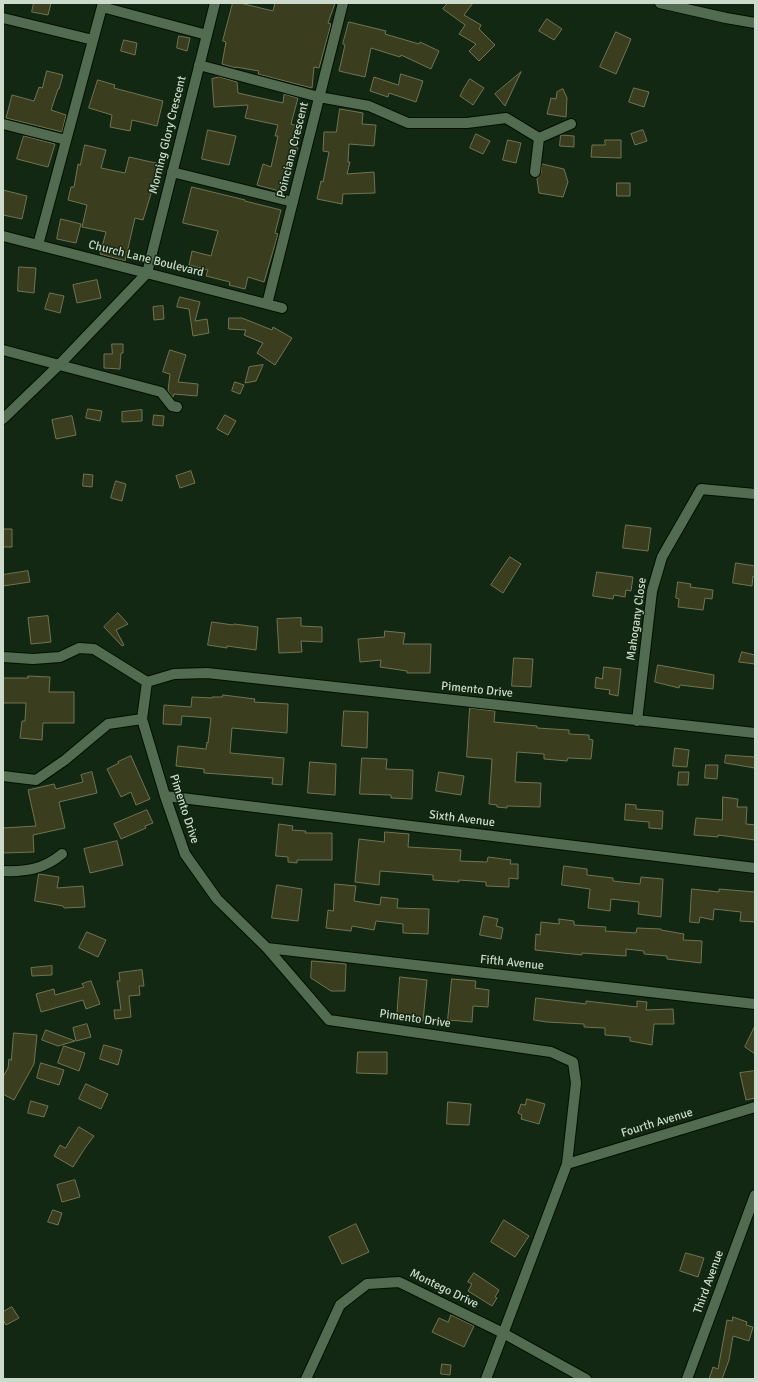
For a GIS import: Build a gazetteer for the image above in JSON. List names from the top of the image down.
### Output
{
  "streets": {
    "street": [
      "Morning Glory Crescent",
      "Poinciana Crescent",
      "Church Lane Boulevard",
      "Mahogany Close",
      "Pimento Drive",
      "Sixth Avenue",
      "Fifth Avenue",
      "Fourth Avenue",
      "Third Avenue",
      "Montego Drive"
    ]
  },
  "crossings": [
    ["Morning Glory Crescent", "Church Lane Boulevard"],
    ["Poinciana Crescent", "Church Lane Boulevard"],
    ["Mahogany Close", "Pimento Drive"],
    ["Pimento Drive", "Sixth Avenue"],
    ["Pimento Drive", "Fifth Avenue"],
    ["Pimento Drive", "Fourth Avenue"],
    ["Pimento Drive", "Montego Drive"]
  ]
}
